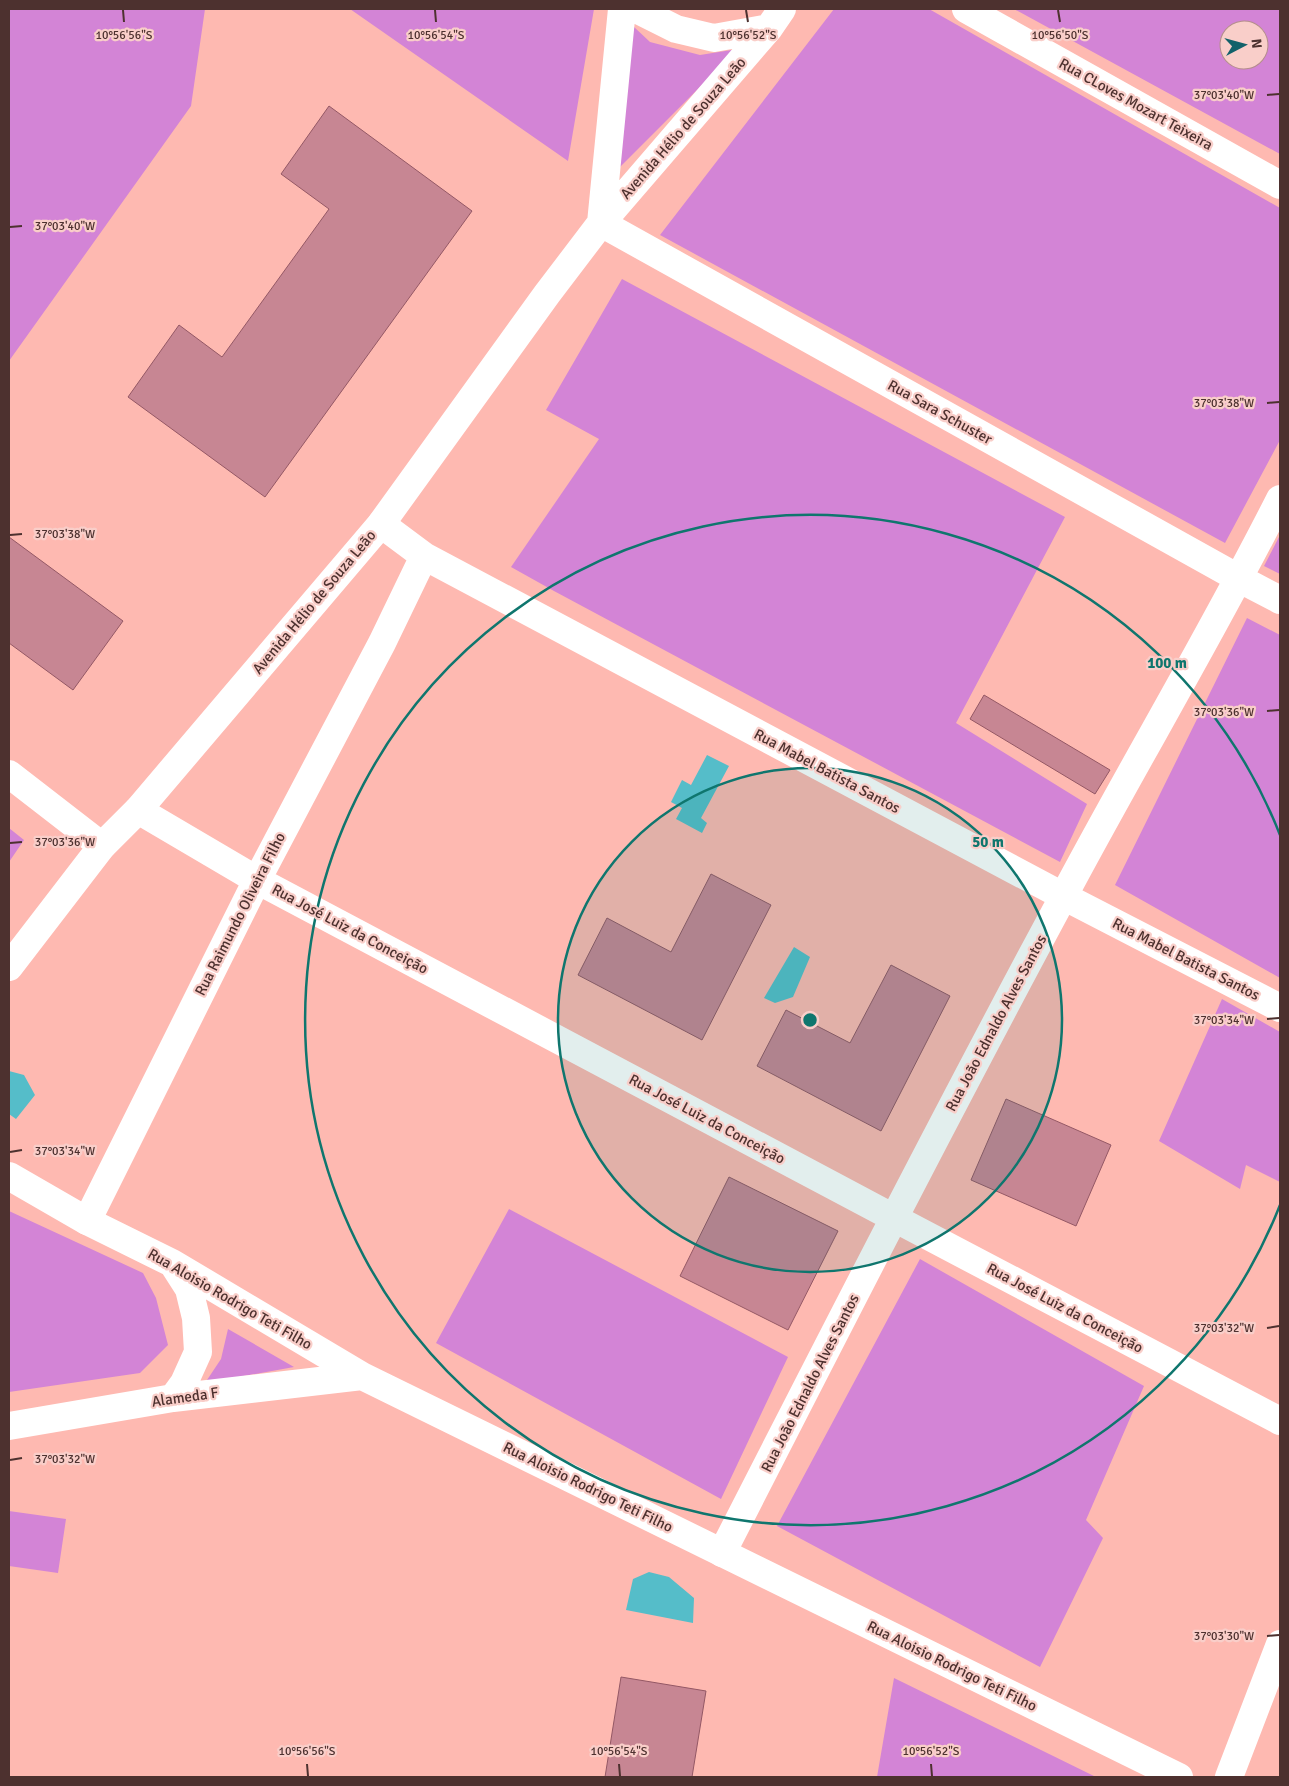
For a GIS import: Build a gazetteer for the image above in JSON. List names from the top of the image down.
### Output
{
  "streets": {
    "street": [
      "Rua CLoves Mozart Teixeira",
      "Avenida Hélio de Souza Leão",
      "Rua Sara Schuster",
      "Rua Mabel Batista Santos",
      "Rua Raimundo Oliveira Filho",
      "Rua José Luiz da Conceição",
      "Rua João Ednaldo Alves Santos",
      "Rua Aloisio Rodrigo Teti Filho",
      "Alameda F"
    ]
  },
  "crossings": [
    ["Avenida Hélio de Souza Leão", "Rua Sara Schuster"],
    ["Avenida Hélio de Souza Leão", "Rua Mabel Batista Santos"],
    ["Avenida Hélio de Souza Leão", "Rua José Luiz da Conceição"],
    ["Rua Sara Schuster", "Rua João Ednaldo Alves Santos"],
    ["Rua Mabel Batista Santos", "Rua Raimundo Oliveira Filho"],
    ["Rua Mabel Batista Santos", "Rua João Ednaldo Alves Santos"],
    ["Rua Raimundo Oliveira Filho", "Rua José Luiz da Conceição"],
    ["Rua Raimundo Oliveira Filho", "Rua Aloisio Rodrigo Teti Filho"],
    ["Rua José Luiz da Conceição", "Rua João Ednaldo Alves Santos"],
    ["Rua João Ednaldo Alves Santos", "Rua Aloisio Rodrigo Teti Filho"],
    ["Rua Aloisio Rodrigo Teti Filho", "Alameda F"]
  ],
  "north": "right",
  "coordinates": [
    "10°56'56\"S",
    "10°56'54\"S",
    "10°56'52\"S",
    "10°56'50\"S",
    "37°03'40\"W",
    "37°03'38\"W",
    "37°03'36\"W",
    "37°03'34\"W",
    "37°03'32\"W",
    "37°03'30\"W"
  ],
  "rings": ["100 m", "50 m"]
}
